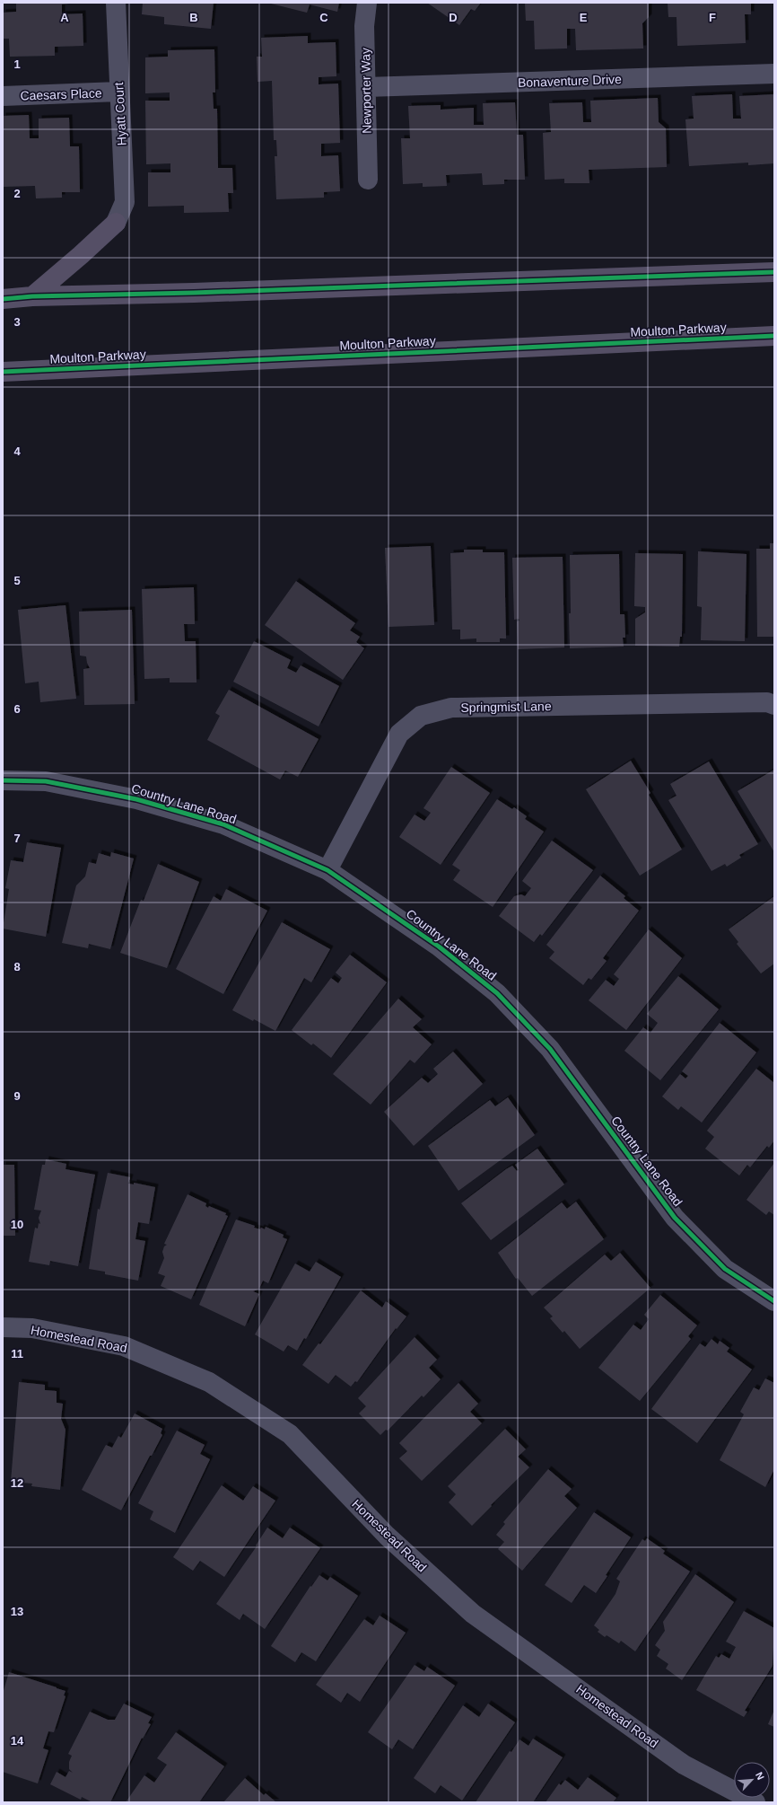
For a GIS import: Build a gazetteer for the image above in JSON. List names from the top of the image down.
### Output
{
  "streets": {
    "main road": ["Moulton Parkway"],
    "street": [
      "Bonaventure Drive",
      "Newporter Way",
      "Caesars Place",
      "Hyatt Court",
      "Springmist Lane",
      "Country Lane Road",
      "Homestead Road"
    ]
  },
  "crossings": [
    ["Bonaventure Drive", "Newporter Way"],
    ["Caesars Place", "Hyatt Court"],
    ["Springmist Lane", "Country Lane Road"]
  ],
  "north": "top right",
  "grid": {
    "columns": [
      "A",
      "B",
      "C",
      "D",
      "E",
      "F"
    ],
    "rows": [
      "1",
      "2",
      "3",
      "4",
      "5",
      "6",
      "7",
      "8",
      "9",
      "10",
      "11",
      "12",
      "13",
      "14"
    ]
  }
}
